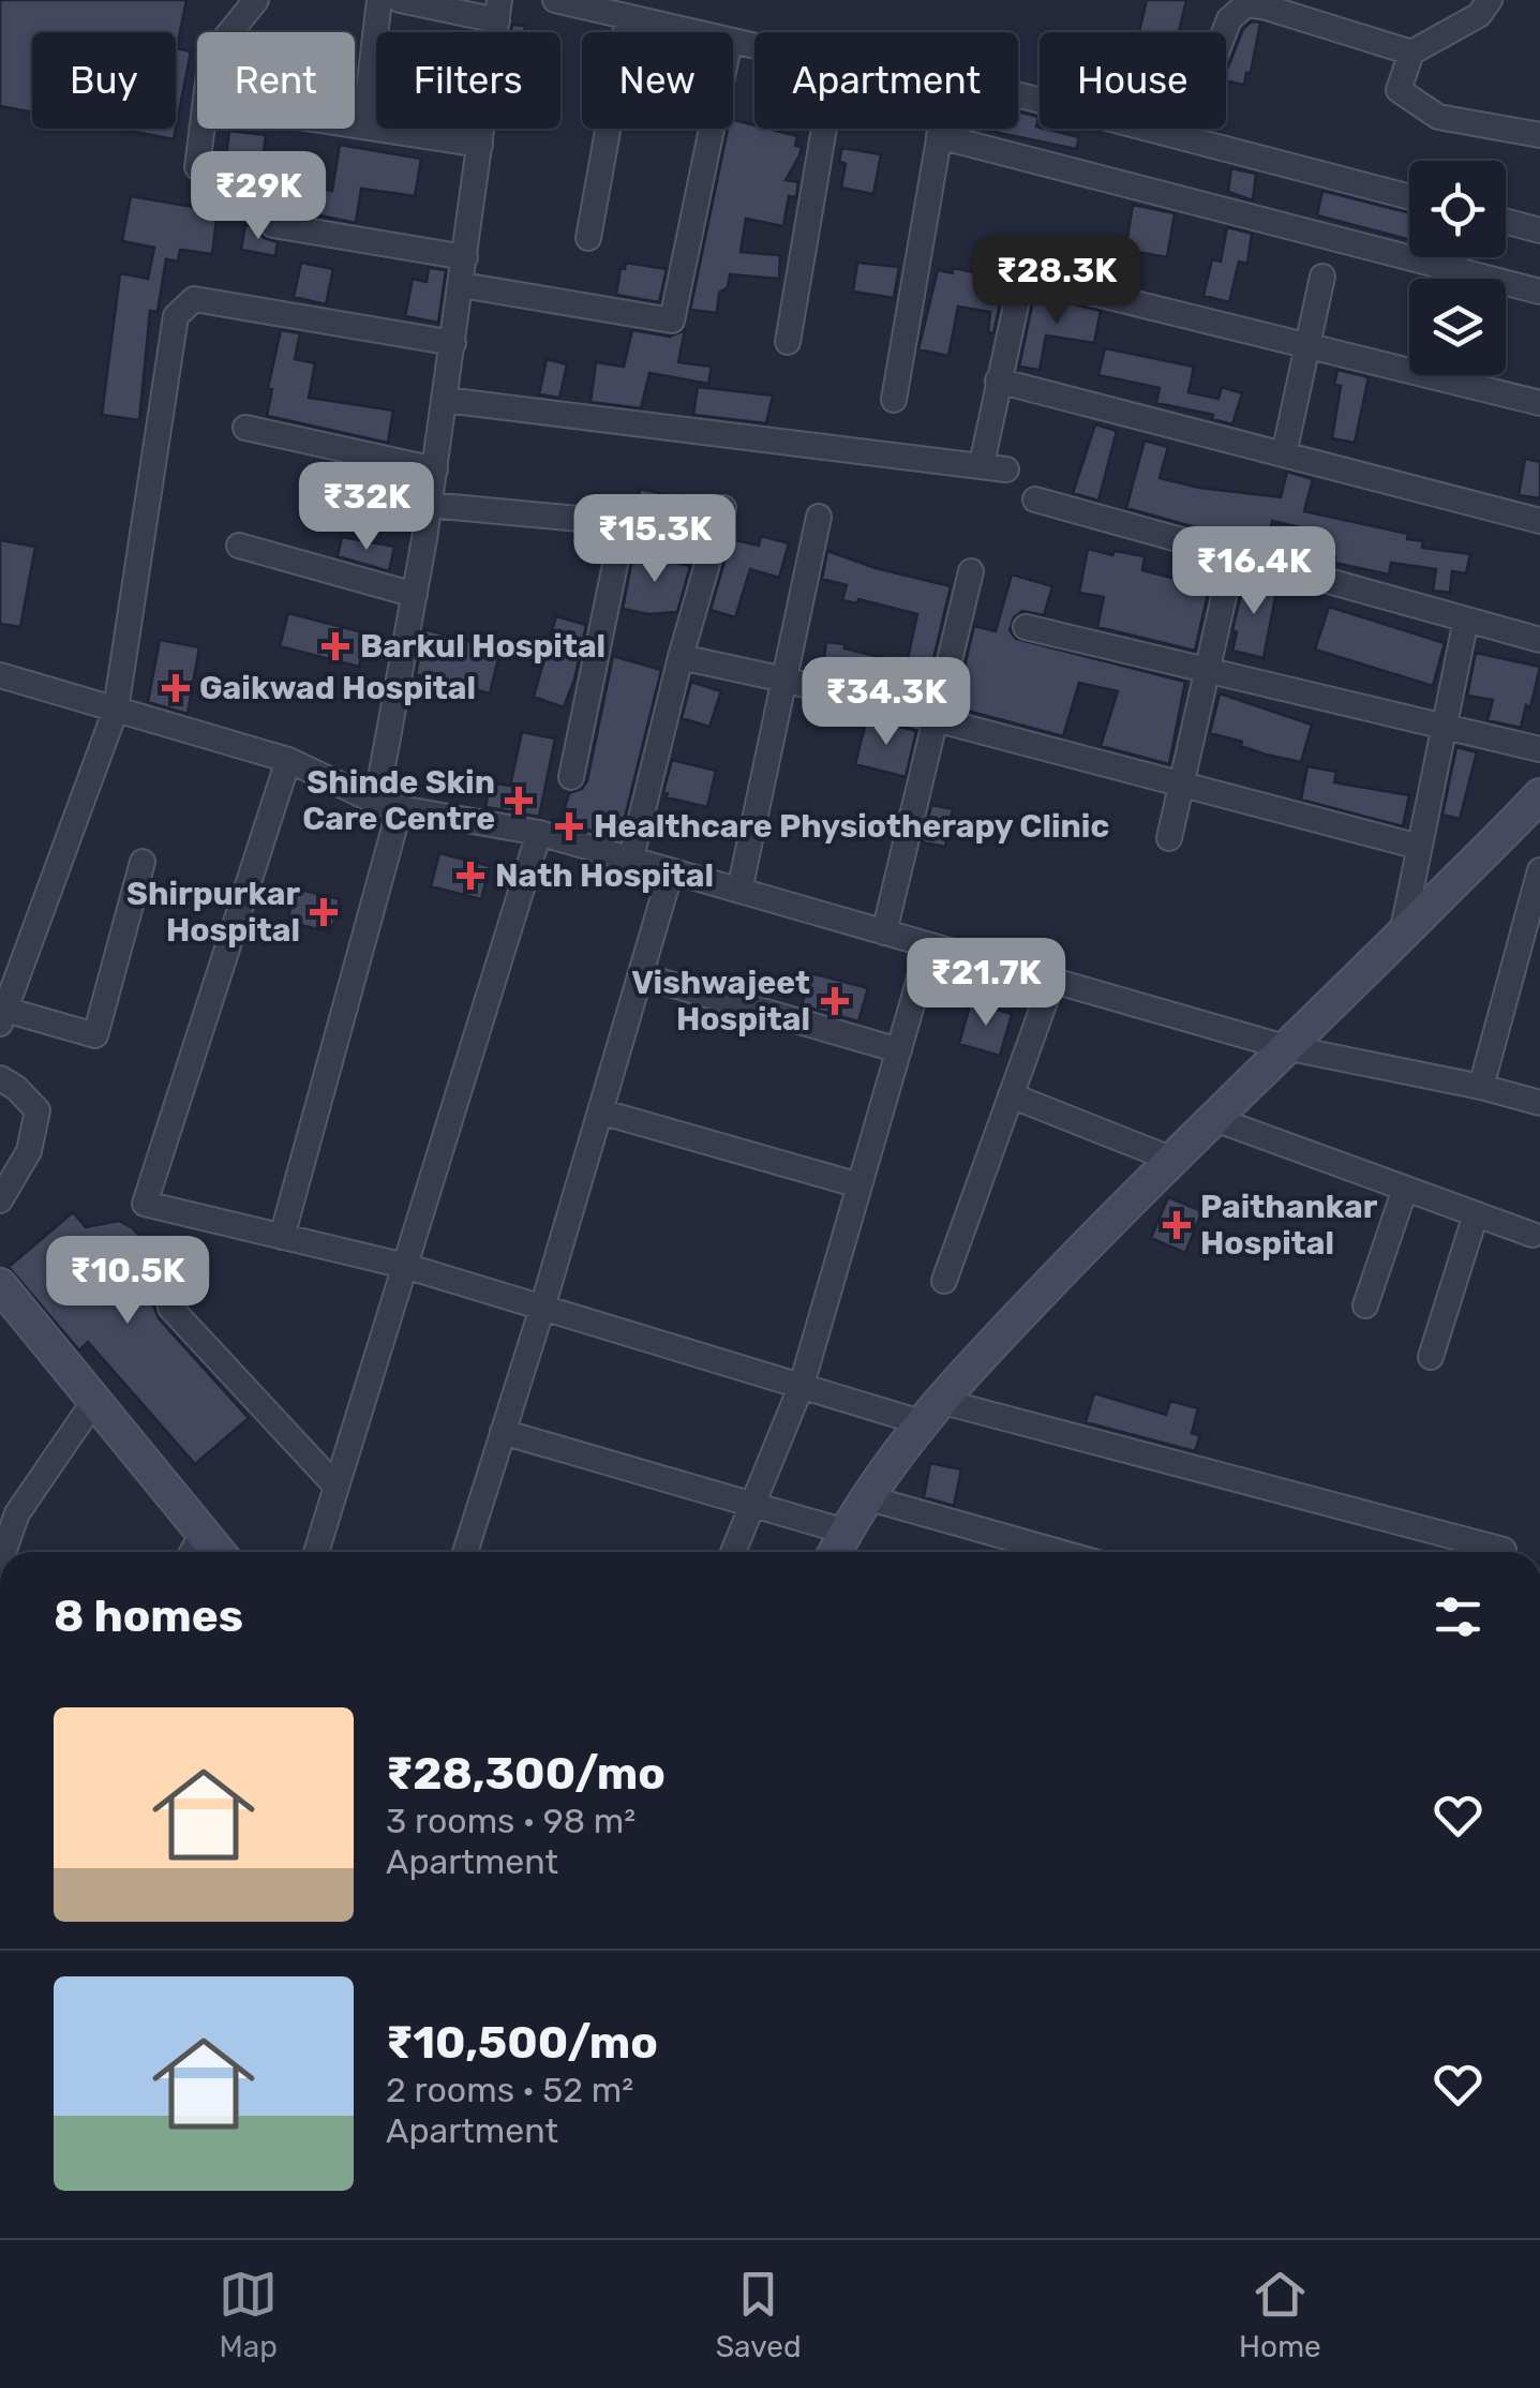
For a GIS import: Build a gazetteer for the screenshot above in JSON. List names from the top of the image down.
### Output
{
  "places": {
    "health": [
      "Barkul Hospital",
      "Gaikwad Hospital",
      "Shinde Skin Care Centre",
      "Healthcare Physiotherapy Clinic",
      "Nath Hospital",
      "Shirpurkar Hospital",
      "Vishwajeet Hospital",
      "Paithankar Hospital"
    ]
  },
  "page": {
    "chip": [
      "Buy",
      "Rent",
      "Filters",
      "New",
      "Apartment",
      "House"
    ],
    "price": [
      "₹29K",
      "₹28.3K",
      "₹32K",
      "₹15.3K",
      "₹16.4K",
      "₹34.3K",
      "₹21.7K",
      "₹10.5K"
    ],
    "heading": "8 homes",
    "list": [
      {
        "name": "₹28,300/mo",
        "note": "3 rooms · 98 m² · Apartment"
      },
      {
        "name": "₹10,500/mo",
        "note": "2 rooms · 52 m² · Apartment"
      }
    ],
    "tabs": ["Map", "Saved", "Home"]
  }
}
